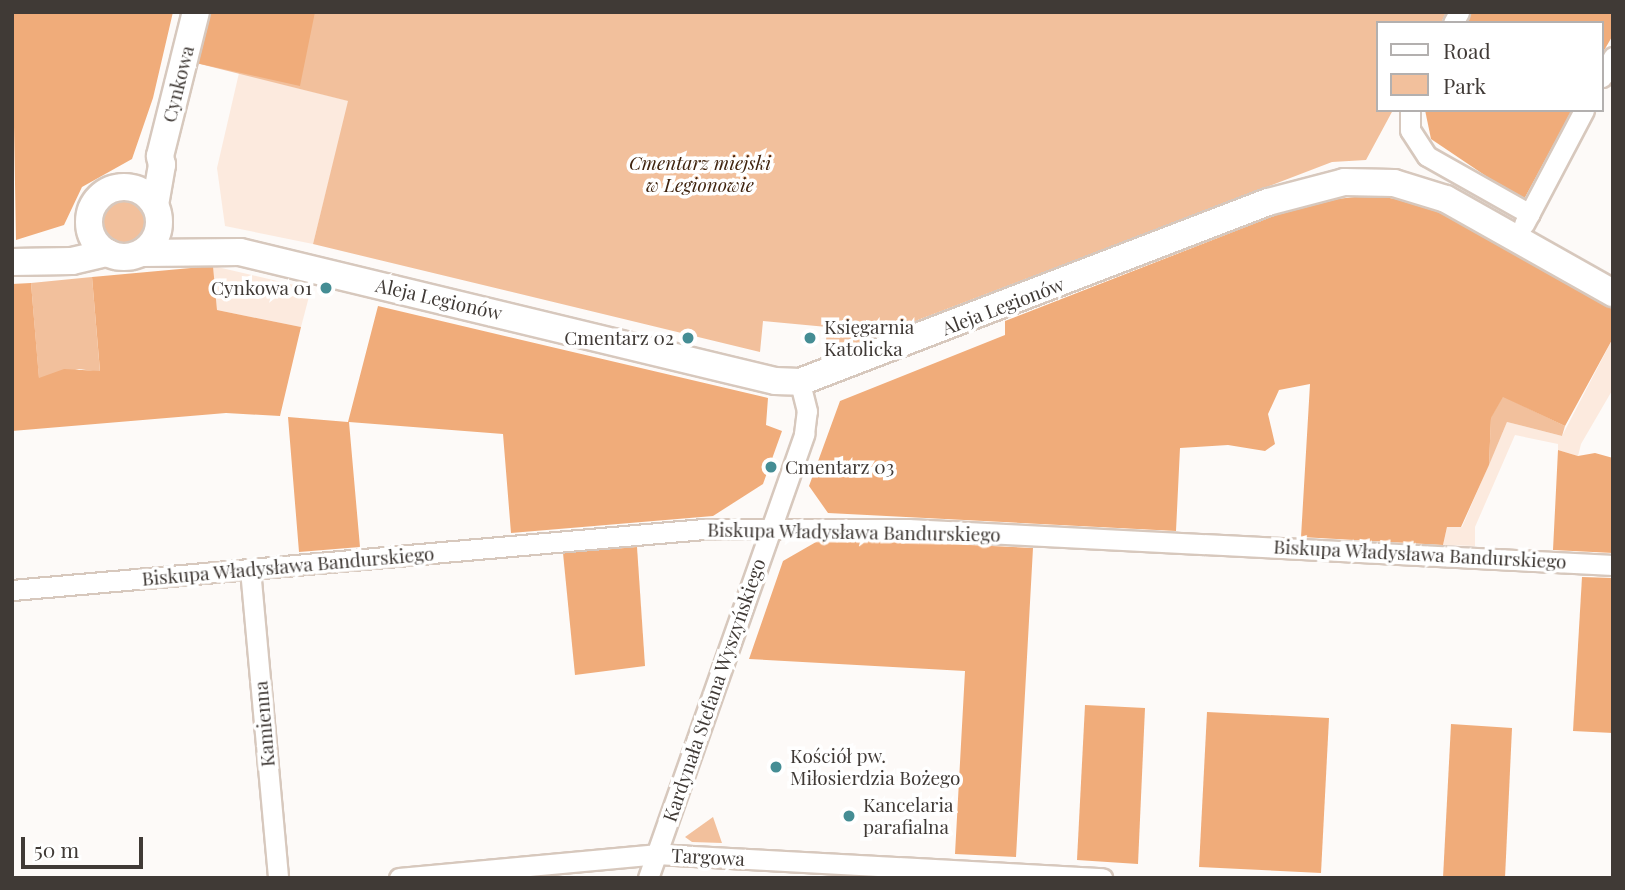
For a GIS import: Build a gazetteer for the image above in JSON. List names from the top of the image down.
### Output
{
  "streets": {
    "street": [
      "Cynkowa",
      "Aleja Legionów",
      "Biskupa Władysława Bandurskiego",
      "Kardynała Stefana Wyszyńskiego",
      "Kamienna",
      "Targowa"
    ]
  },
  "crossings": [
    ["Cynkowa", "Aleja Legionów"],
    ["Aleja Legionów", "Kardynała Stefana Wyszyńskiego"],
    ["Biskupa Władysława Bandurskiego", "Kardynała Stefana Wyszyńskiego"],
    ["Biskupa Władysława Bandurskiego", "Kamienna"],
    ["Kardynała Stefana Wyszyńskiego", "Targowa"]
  ],
  "parks": ["Cmentarz miejski w Legionowie"],
  "places": [
    "Cynkowa 01",
    "Cmentarz 02",
    "Księgarnia Katolicka",
    "Cmentarz 03",
    "Kościół pw. Miłosierdzia Bożego",
    "Kancelaria parafialna"
  ],
  "legend": ["Road", "Park"],
  "scale_bar": "50 m"
}
